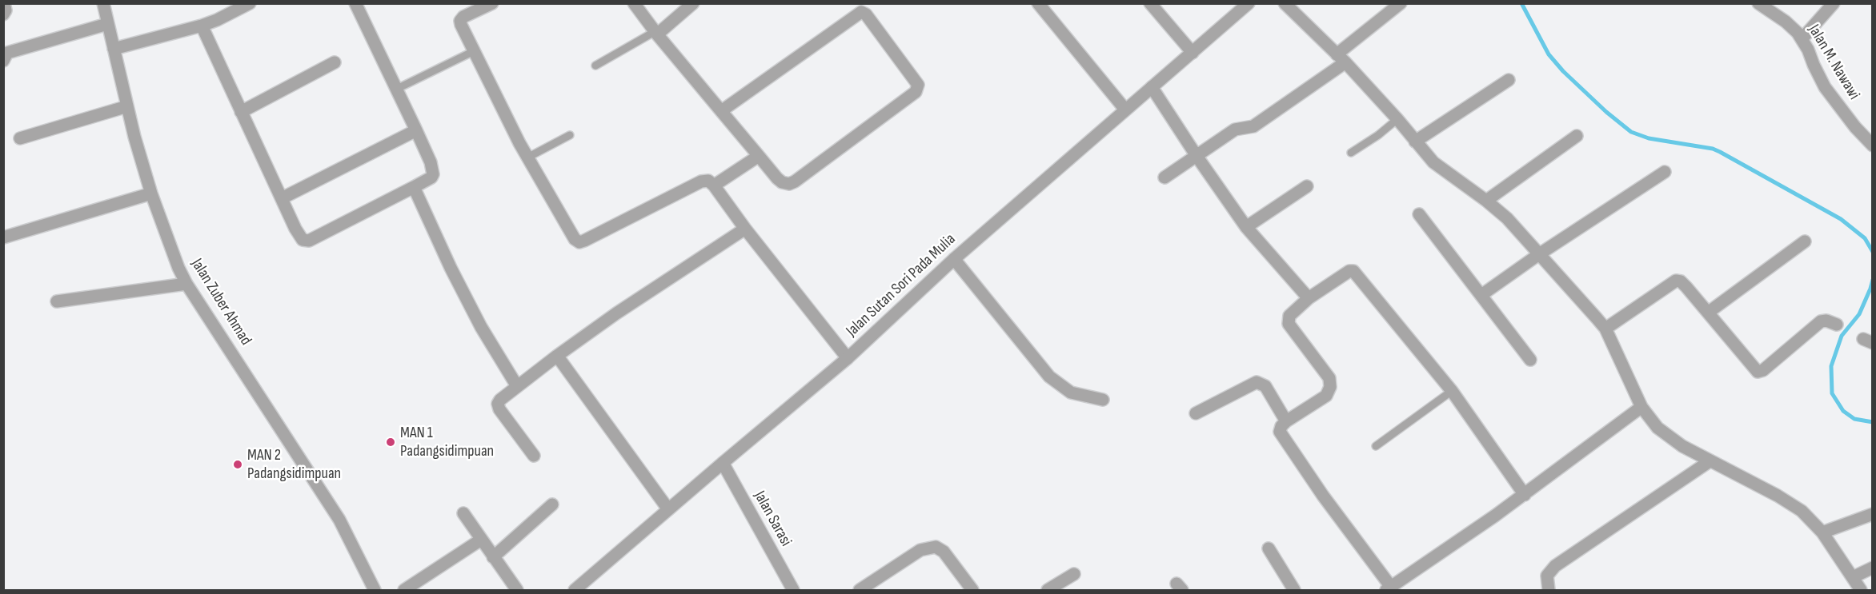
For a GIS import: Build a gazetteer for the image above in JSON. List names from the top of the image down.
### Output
{
  "streets": {
    "street": [
      "Jalan M. Nawawi",
      "Jalan Sutan Sori Pada Mulia",
      "Jalan Zuber Ahmad",
      "Jalan Sarasi"
    ]
  },
  "crossings": [
    ["Jalan Sutan Sori Pada Mulia", "Jalan Sarasi"]
  ],
  "places": ["MAN 1 Padangsidimpuan", "MAN 2 Padangsidimpuan"]
}
